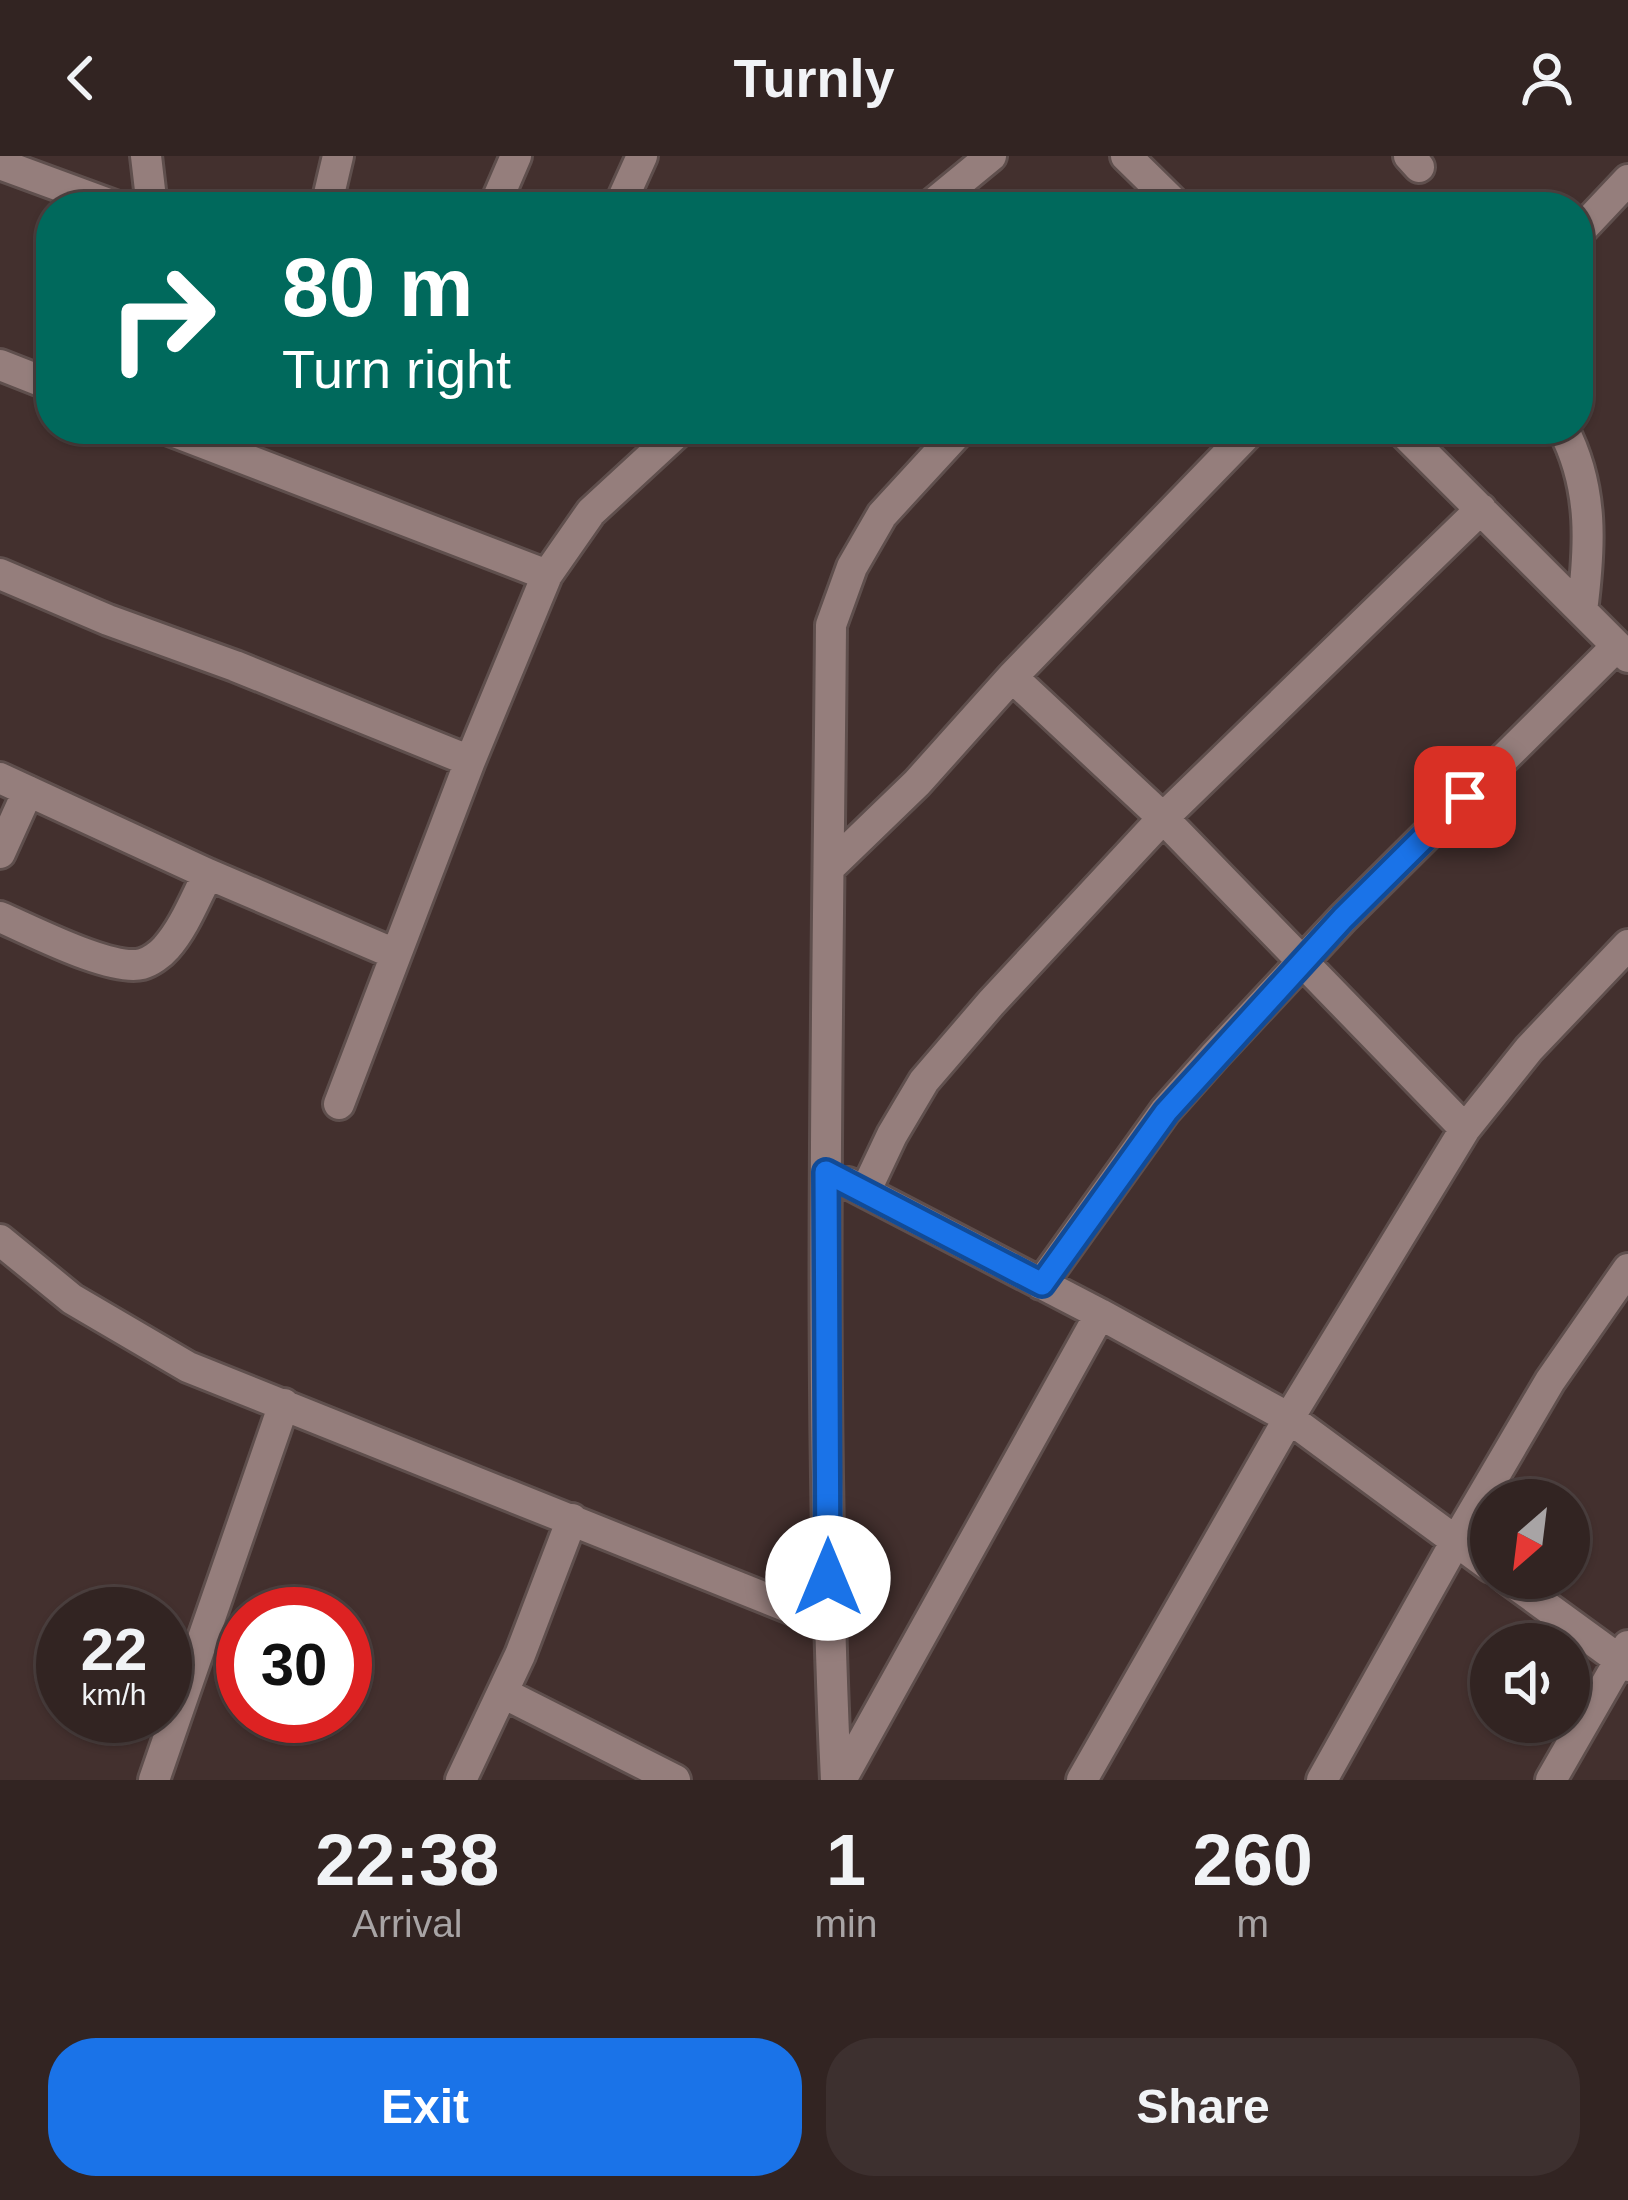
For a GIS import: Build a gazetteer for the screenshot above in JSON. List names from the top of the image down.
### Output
{
  "north": "bottom left",
  "page": {
    "header": "Turnly",
    "turn": ["80 m", "Turn right"],
    "speed": "22 km/h",
    "limit": "30",
    "eta": [
      "22:38",
      "Arrival",
      "1",
      "min",
      "260",
      "m"
    ],
    "buttons": ["Exit", "Share"]
  }
}
